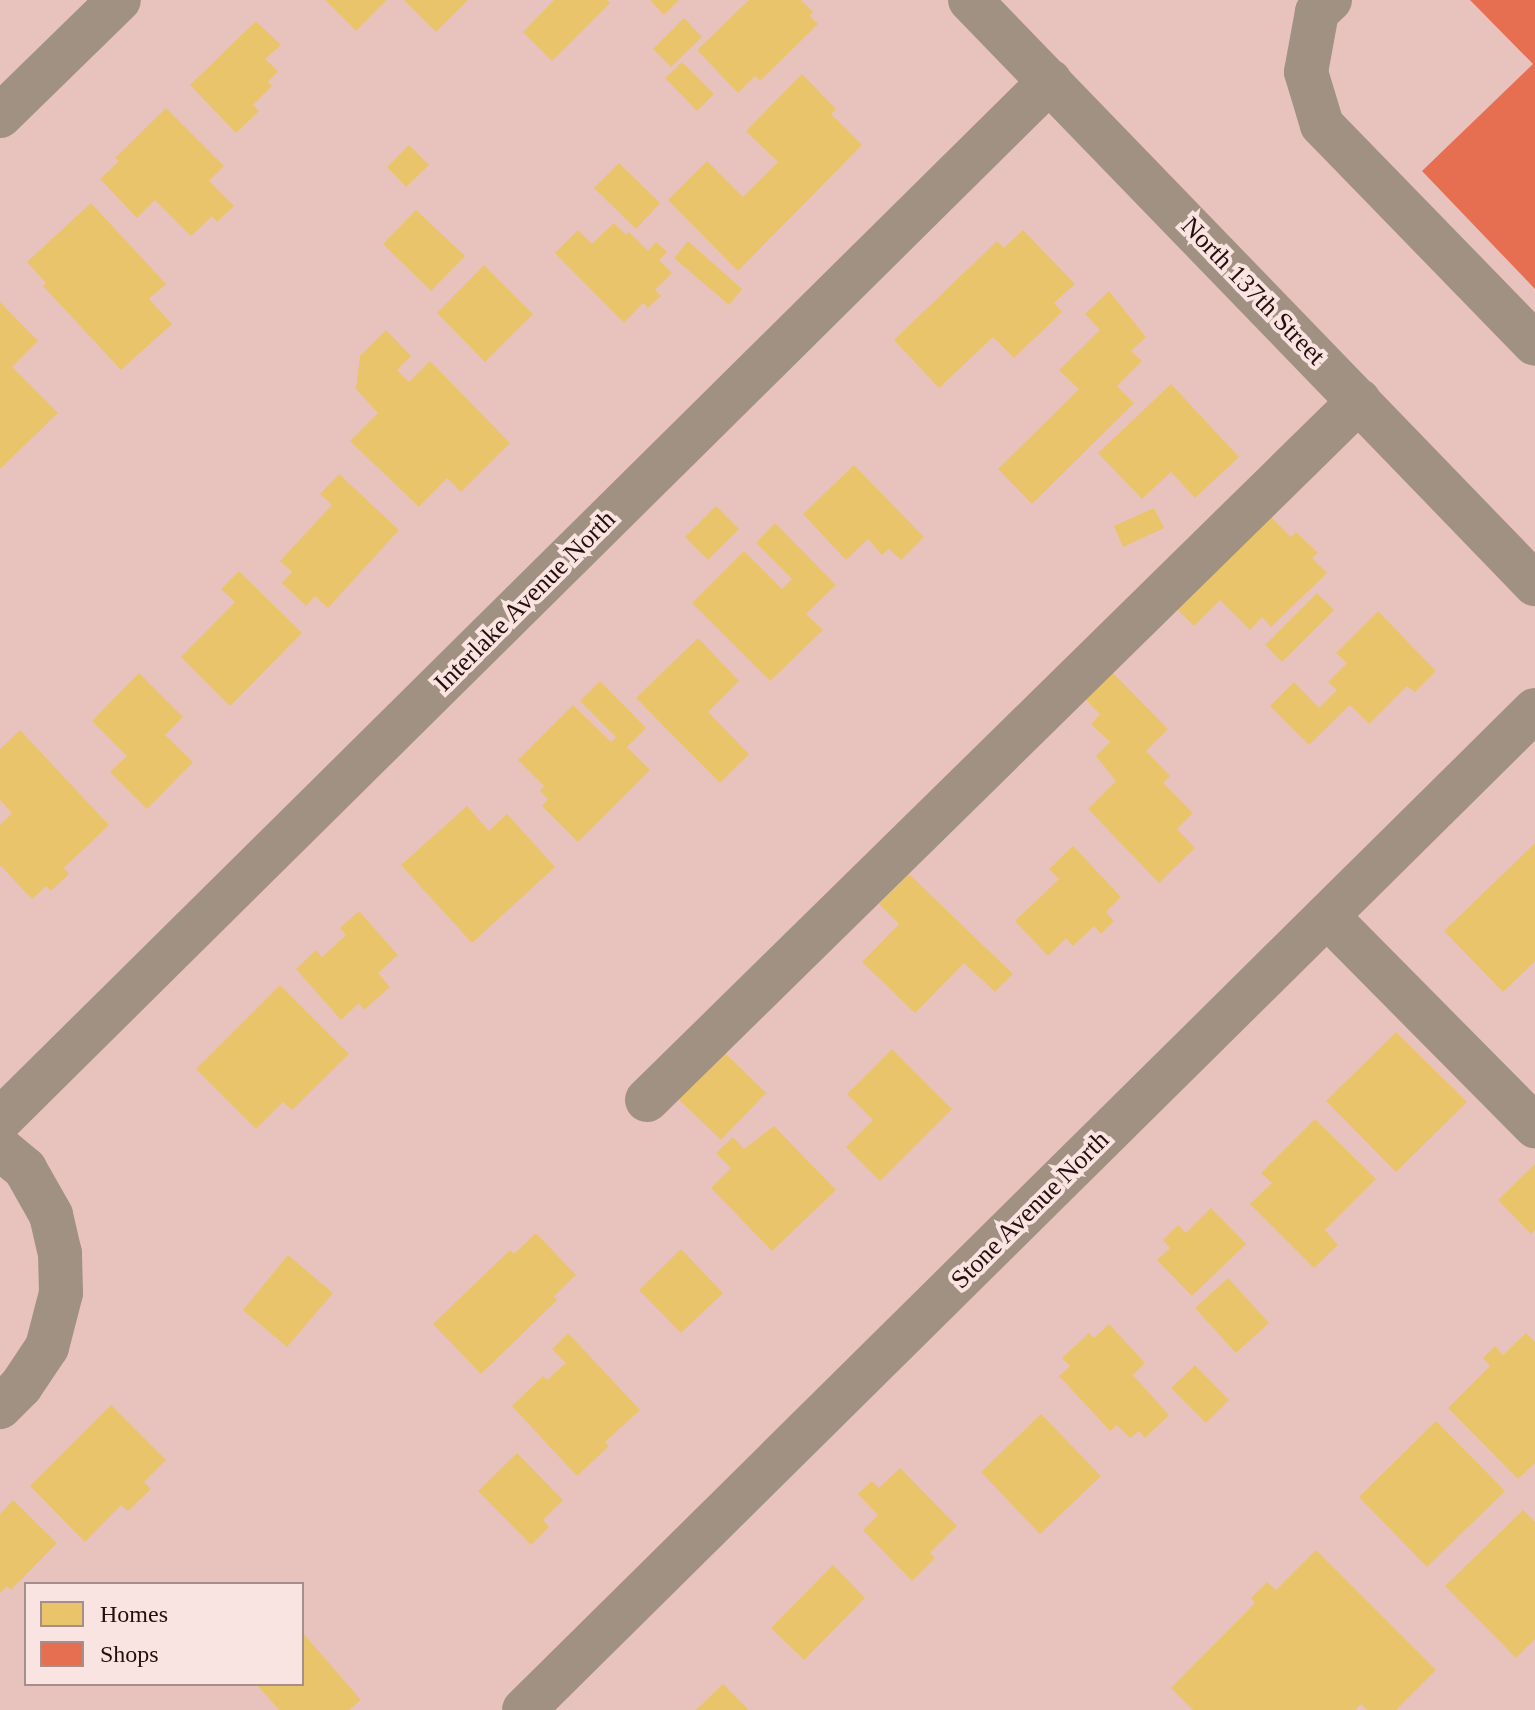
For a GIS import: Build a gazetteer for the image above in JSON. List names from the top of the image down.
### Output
{
  "streets": {
    "street": ["North 137th Street", "Interlake Avenue North", "Stone Avenue North"]
  },
  "crossings": [
    ["North 137th Street", "Interlake Avenue North"]
  ],
  "legend": ["Homes", "Shops"]
}
